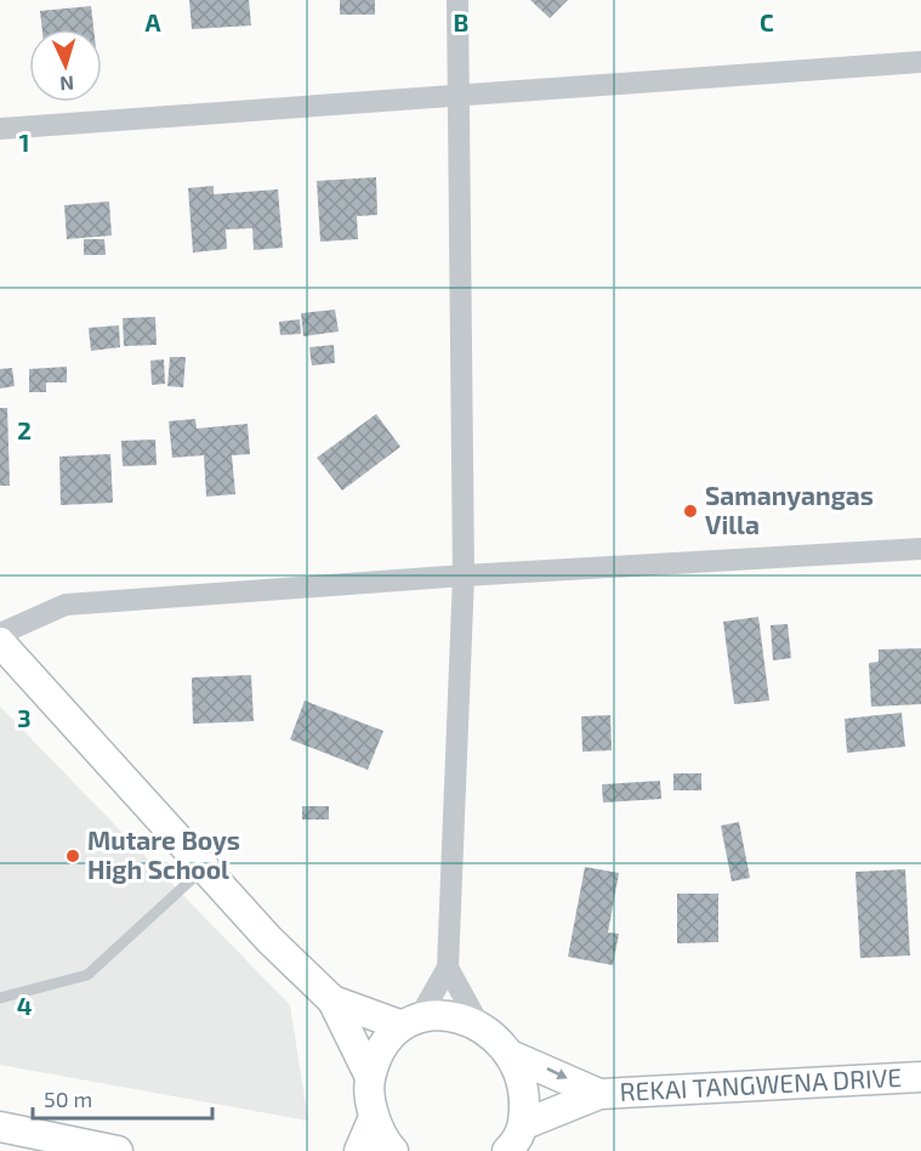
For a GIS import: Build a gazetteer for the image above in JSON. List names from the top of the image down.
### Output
{
  "streets": {
    "street": ["REKAI TANGWENA DRIVE"]
  },
  "places": ["Samanyangas Villa", "Mutare Boys High School"],
  "scale_bar": "50 m",
  "north": "bottom",
  "grid": {
    "columns": ["A", "B", "C"],
    "rows": [
      "1",
      "2",
      "3",
      "4"
    ]
  }
}
